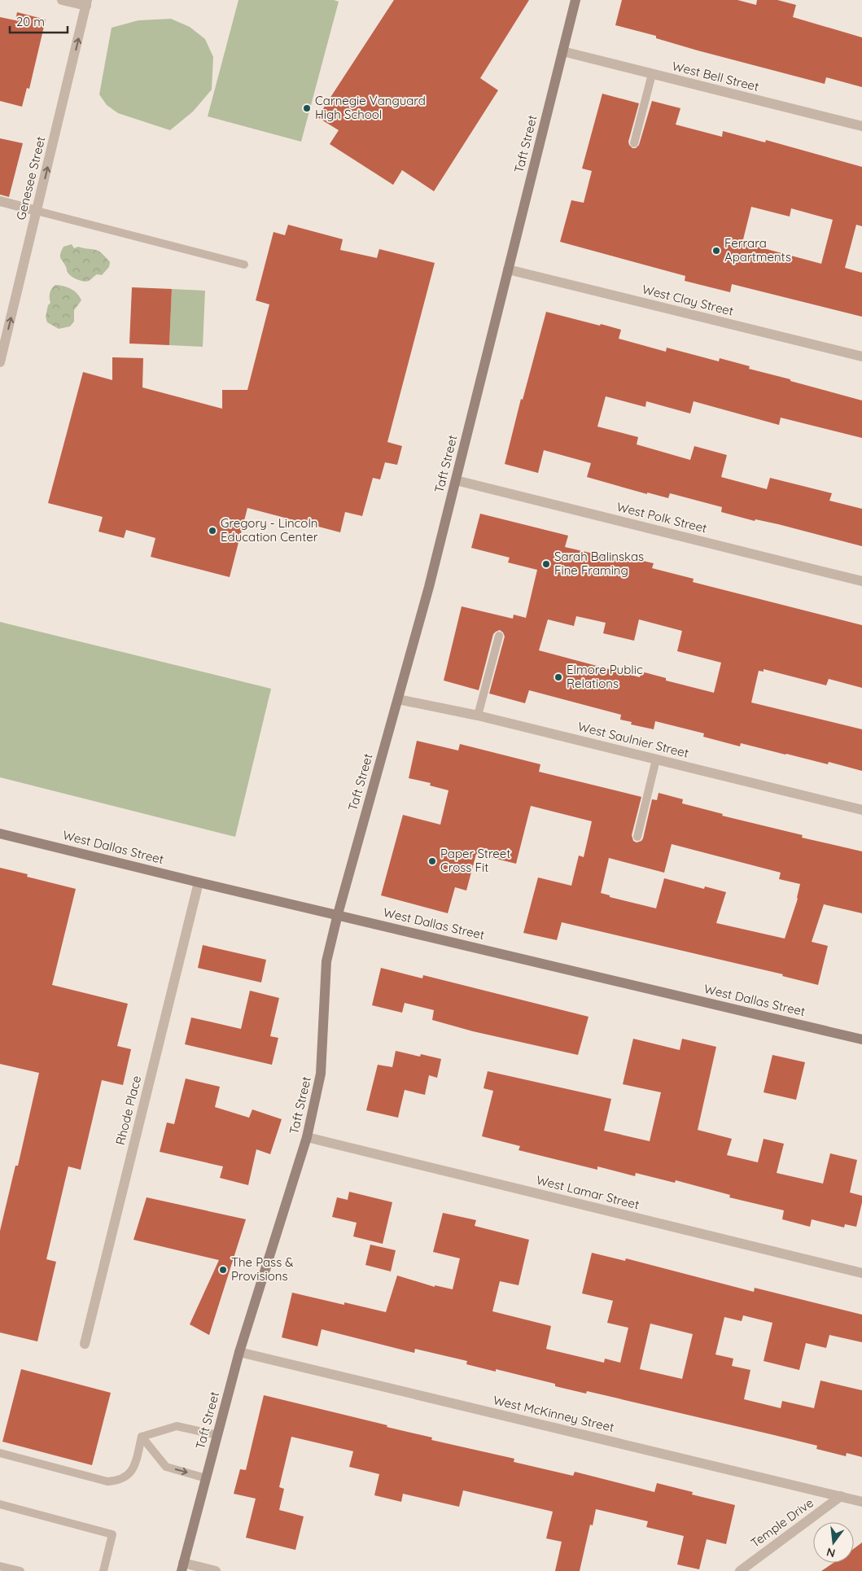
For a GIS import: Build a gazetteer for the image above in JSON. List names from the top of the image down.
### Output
{
  "streets": {
    "street": [
      "West Bell Street",
      "Taft Street",
      "Genesee Street",
      "West Clay Street",
      "West Polk Street",
      "West Saulnier Street",
      "West Dallas Street",
      "Rhode Place",
      "West Lamar Street",
      "West McKinney Street",
      "Temple Drive"
    ]
  },
  "crossings": [
    ["West Bell Street", "Taft Street"],
    ["Taft Street", "West Clay Street"],
    ["Taft Street", "West Polk Street"],
    ["Taft Street", "West Saulnier Street"],
    ["Taft Street", "West Dallas Street"],
    ["Taft Street", "West Lamar Street"],
    ["Taft Street", "West McKinney Street"],
    ["West Dallas Street", "Rhode Place"],
    ["West McKinney Street", "Temple Drive"]
  ],
  "one_way": ["Genesee Street"],
  "places": [
    "Carnegie Vanguard High School",
    "Ferrara Apartments",
    "Gregory - Lincoln Education Center",
    "Sarah Balinskas Fine Framing",
    "Elmore Public Relations",
    "Paper Street Cross Fit",
    "The Pass & Provisions"
  ],
  "scale_bar": "20 m",
  "north": "bottom"
}
